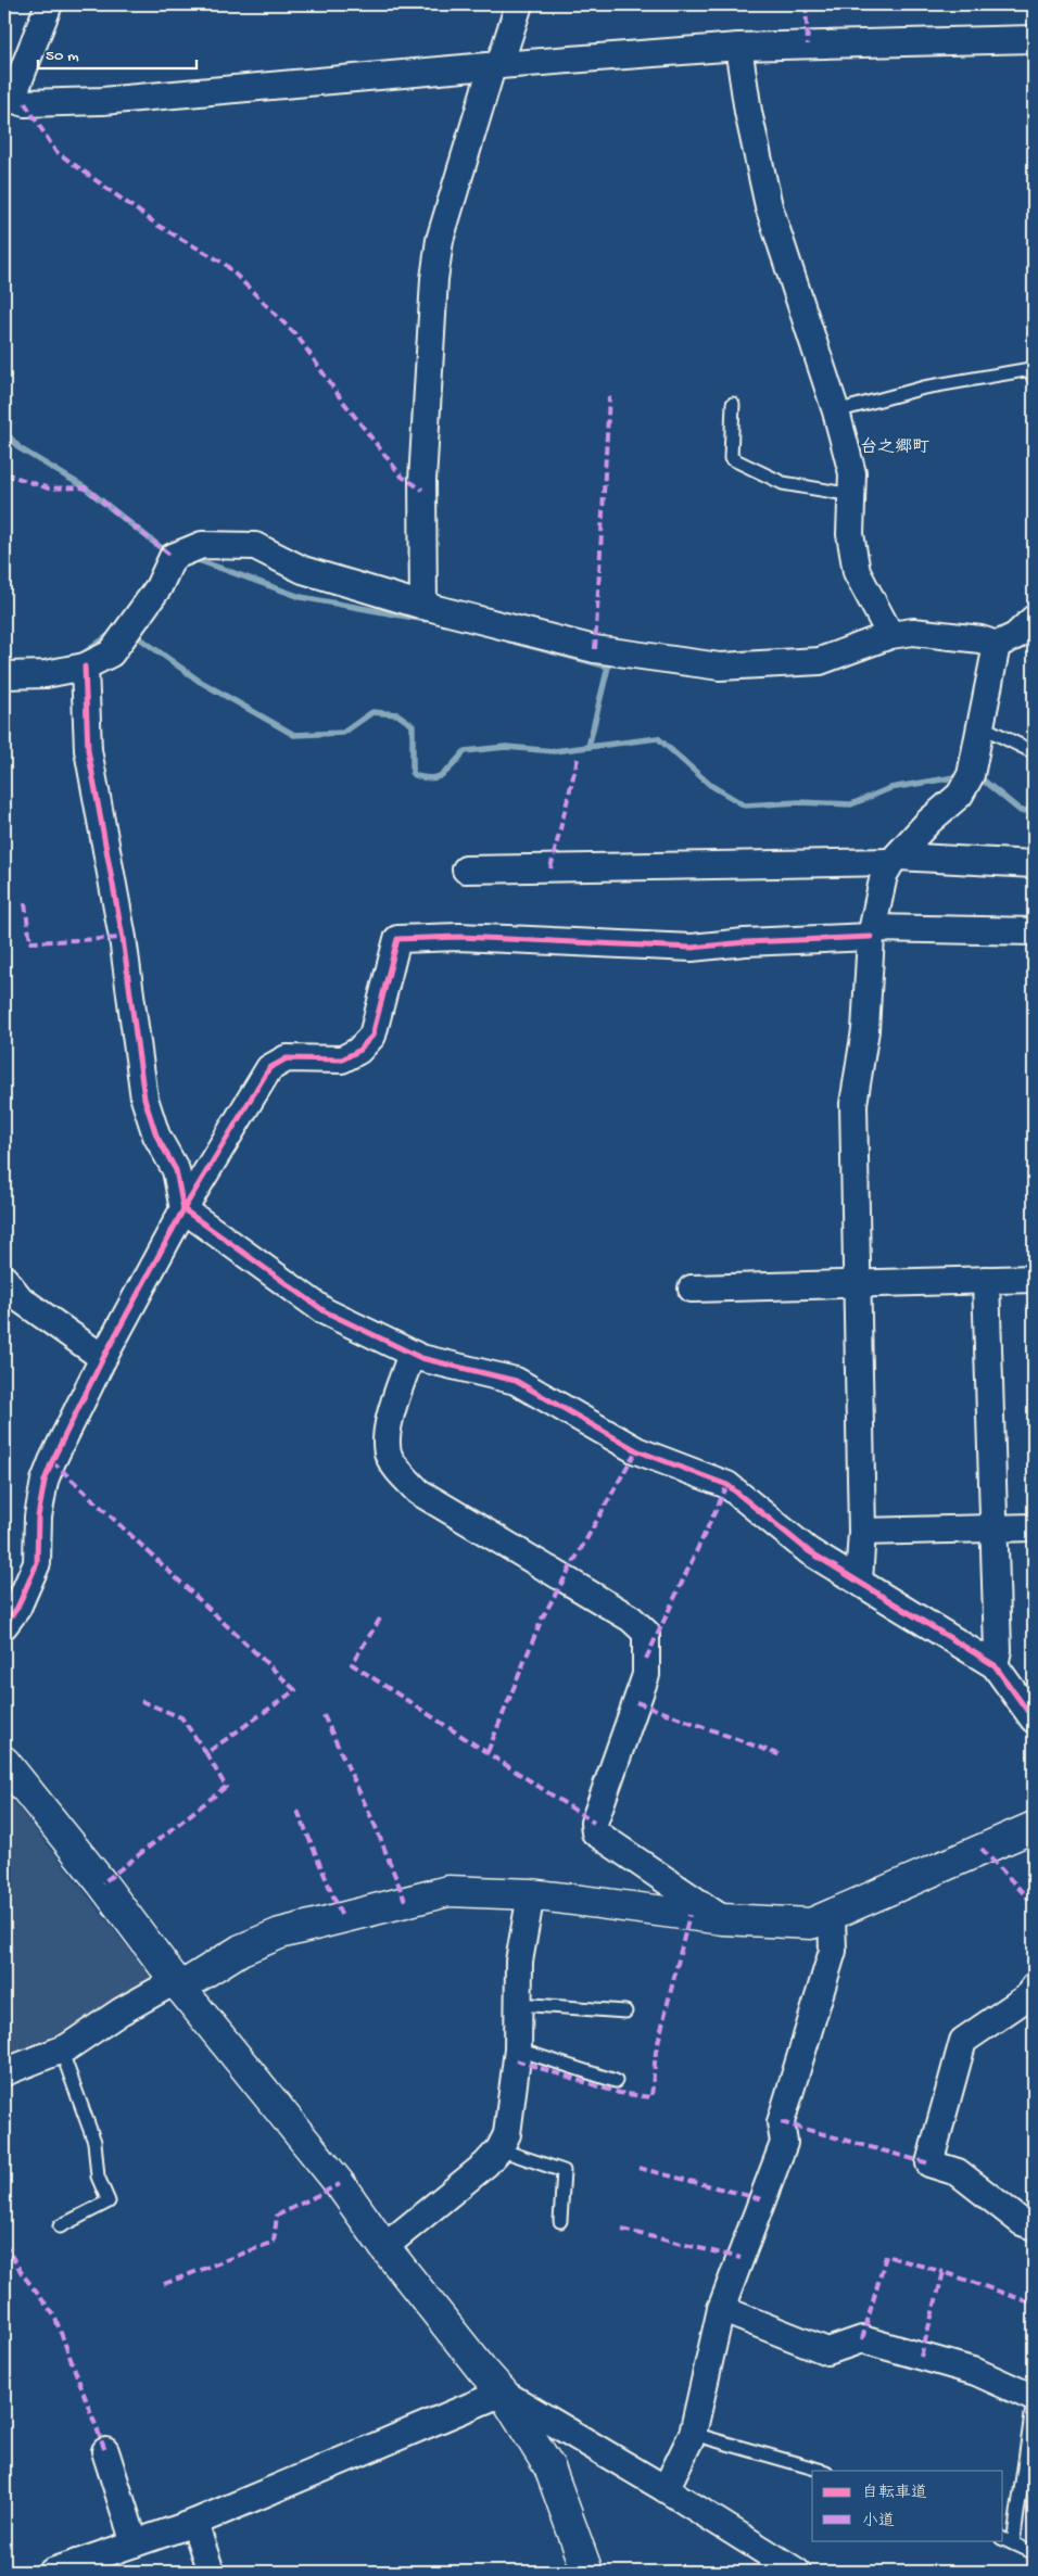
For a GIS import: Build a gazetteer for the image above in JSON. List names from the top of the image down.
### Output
{
  "districts": ["台之郷町"],
  "legend": ["自転車道", "小道"],
  "scale_bar": "50 m"
}
